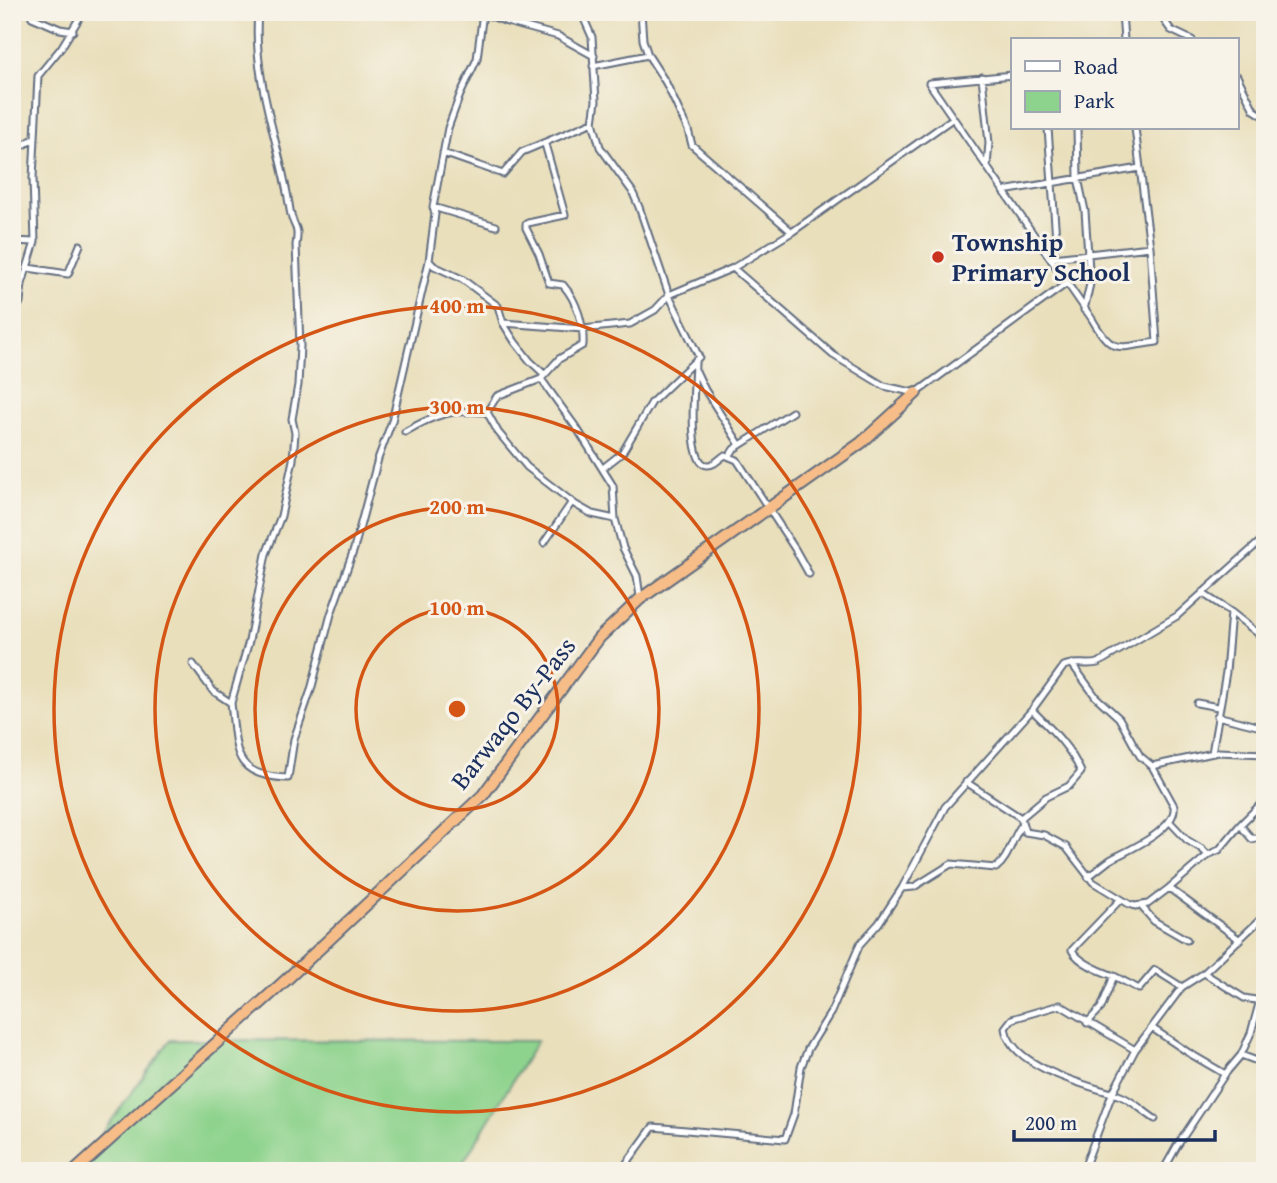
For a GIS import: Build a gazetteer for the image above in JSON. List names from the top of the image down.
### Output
{
  "streets": {
    "highway": ["Barwaqo By-Pass"]
  },
  "places": ["Township Primary School"],
  "legend": ["Road", "Park"],
  "scale_bar": "200 m",
  "rings": [
    "400 m",
    "300 m",
    "200 m",
    "100 m"
  ]
}
